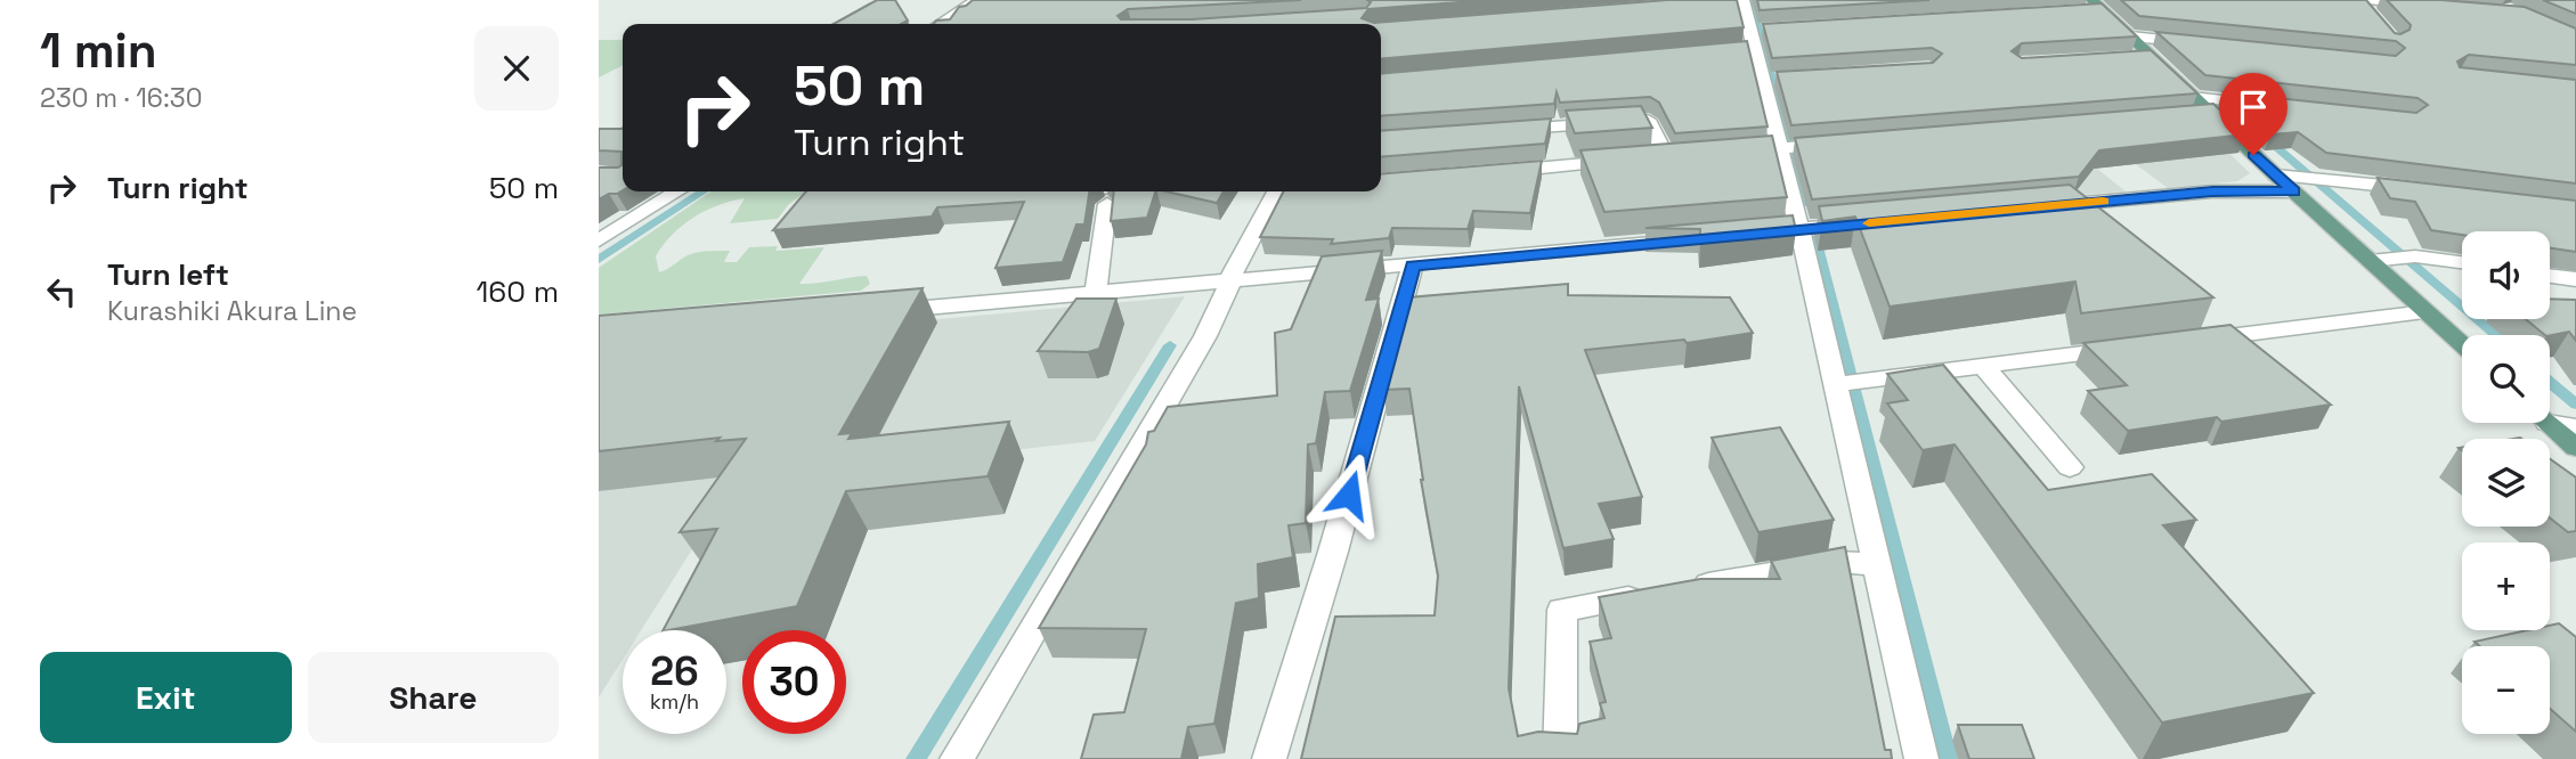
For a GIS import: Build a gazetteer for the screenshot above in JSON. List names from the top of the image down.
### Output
{
  "page": {
    "heading": ["1 min", "230 m · 16:30"],
    "turn": ["50 m", "Turn right"],
    "list": [
      {
        "name": "Turn right",
        "value": "50 m"
      },
      {
        "name": "Turn left",
        "note": "Kurashiki Akura Line",
        "value": "160 m"
      }
    ],
    "map_buttons": ["+", "−"],
    "speed": "26 km/h",
    "limit": "30",
    "buttons": ["Exit", "Share"]
  }
}
